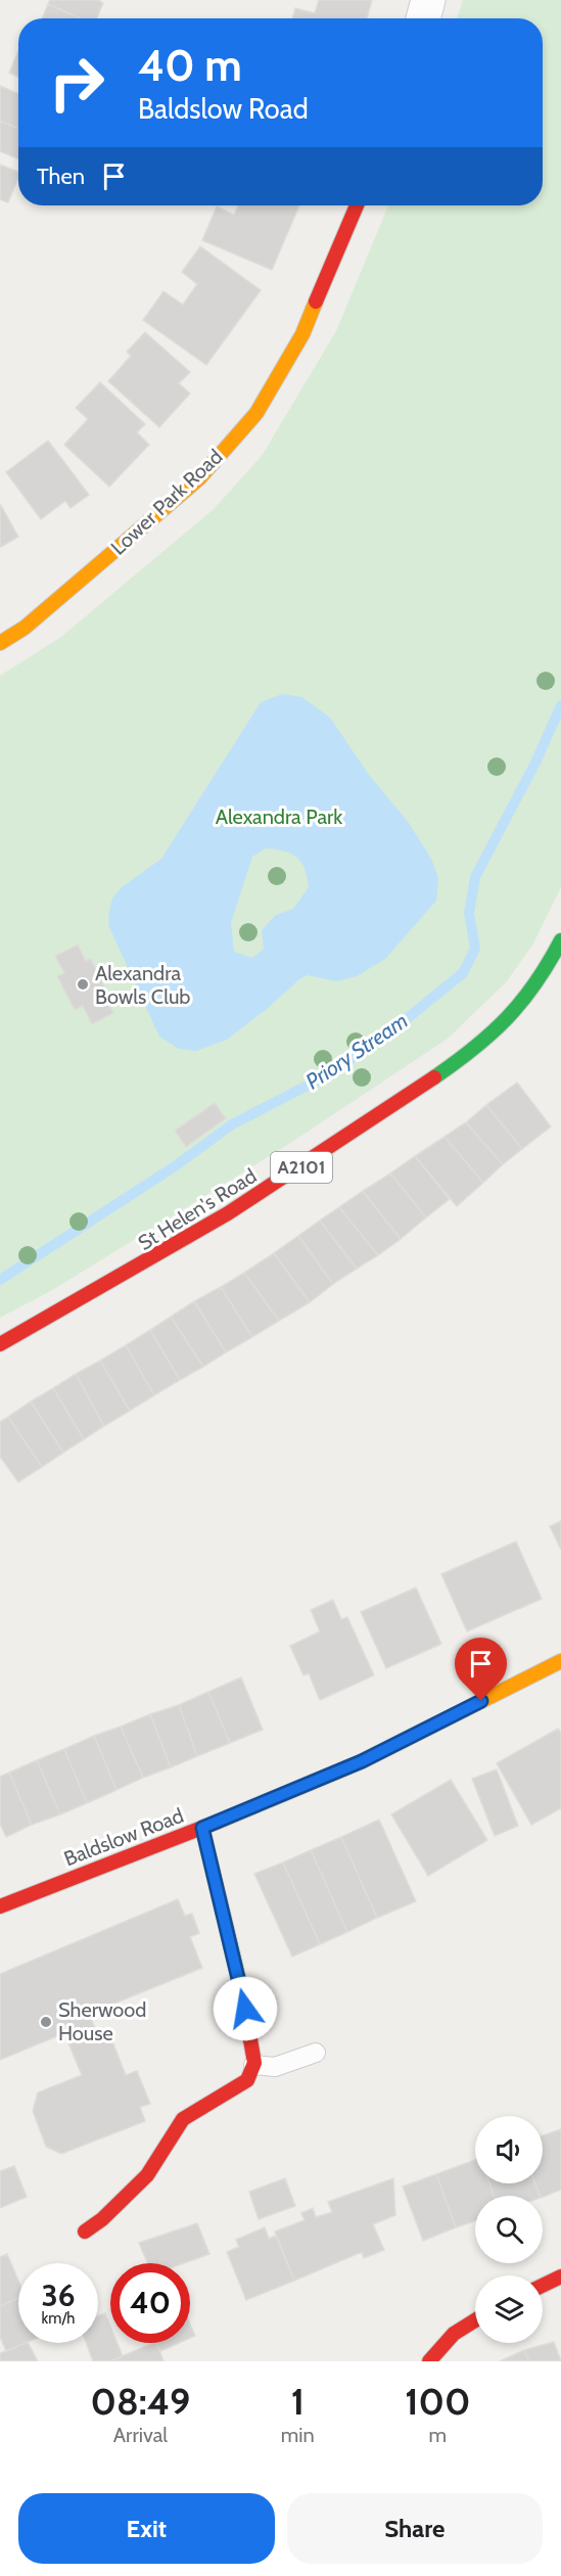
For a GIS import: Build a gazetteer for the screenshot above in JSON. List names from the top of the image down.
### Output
{
  "streets": {
    "street": [
      "Lower Park Road",
      "A2101",
      "St Helen's Road",
      "Baldslow Road"
    ]
  },
  "water": ["Priory Stream"],
  "parks": ["Alexandra Park"],
  "places": ["Alexandra Bowls Club", "Sherwood House"],
  "page": {
    "turn": ["40 m", "Baldslow Road"],
    "then": "Then",
    "speed": "36 km/h",
    "limit": "40",
    "eta": [
      "08:49",
      "Arrival",
      "1",
      "min",
      "100",
      "m"
    ],
    "buttons": ["Exit", "Share"]
  }
}
